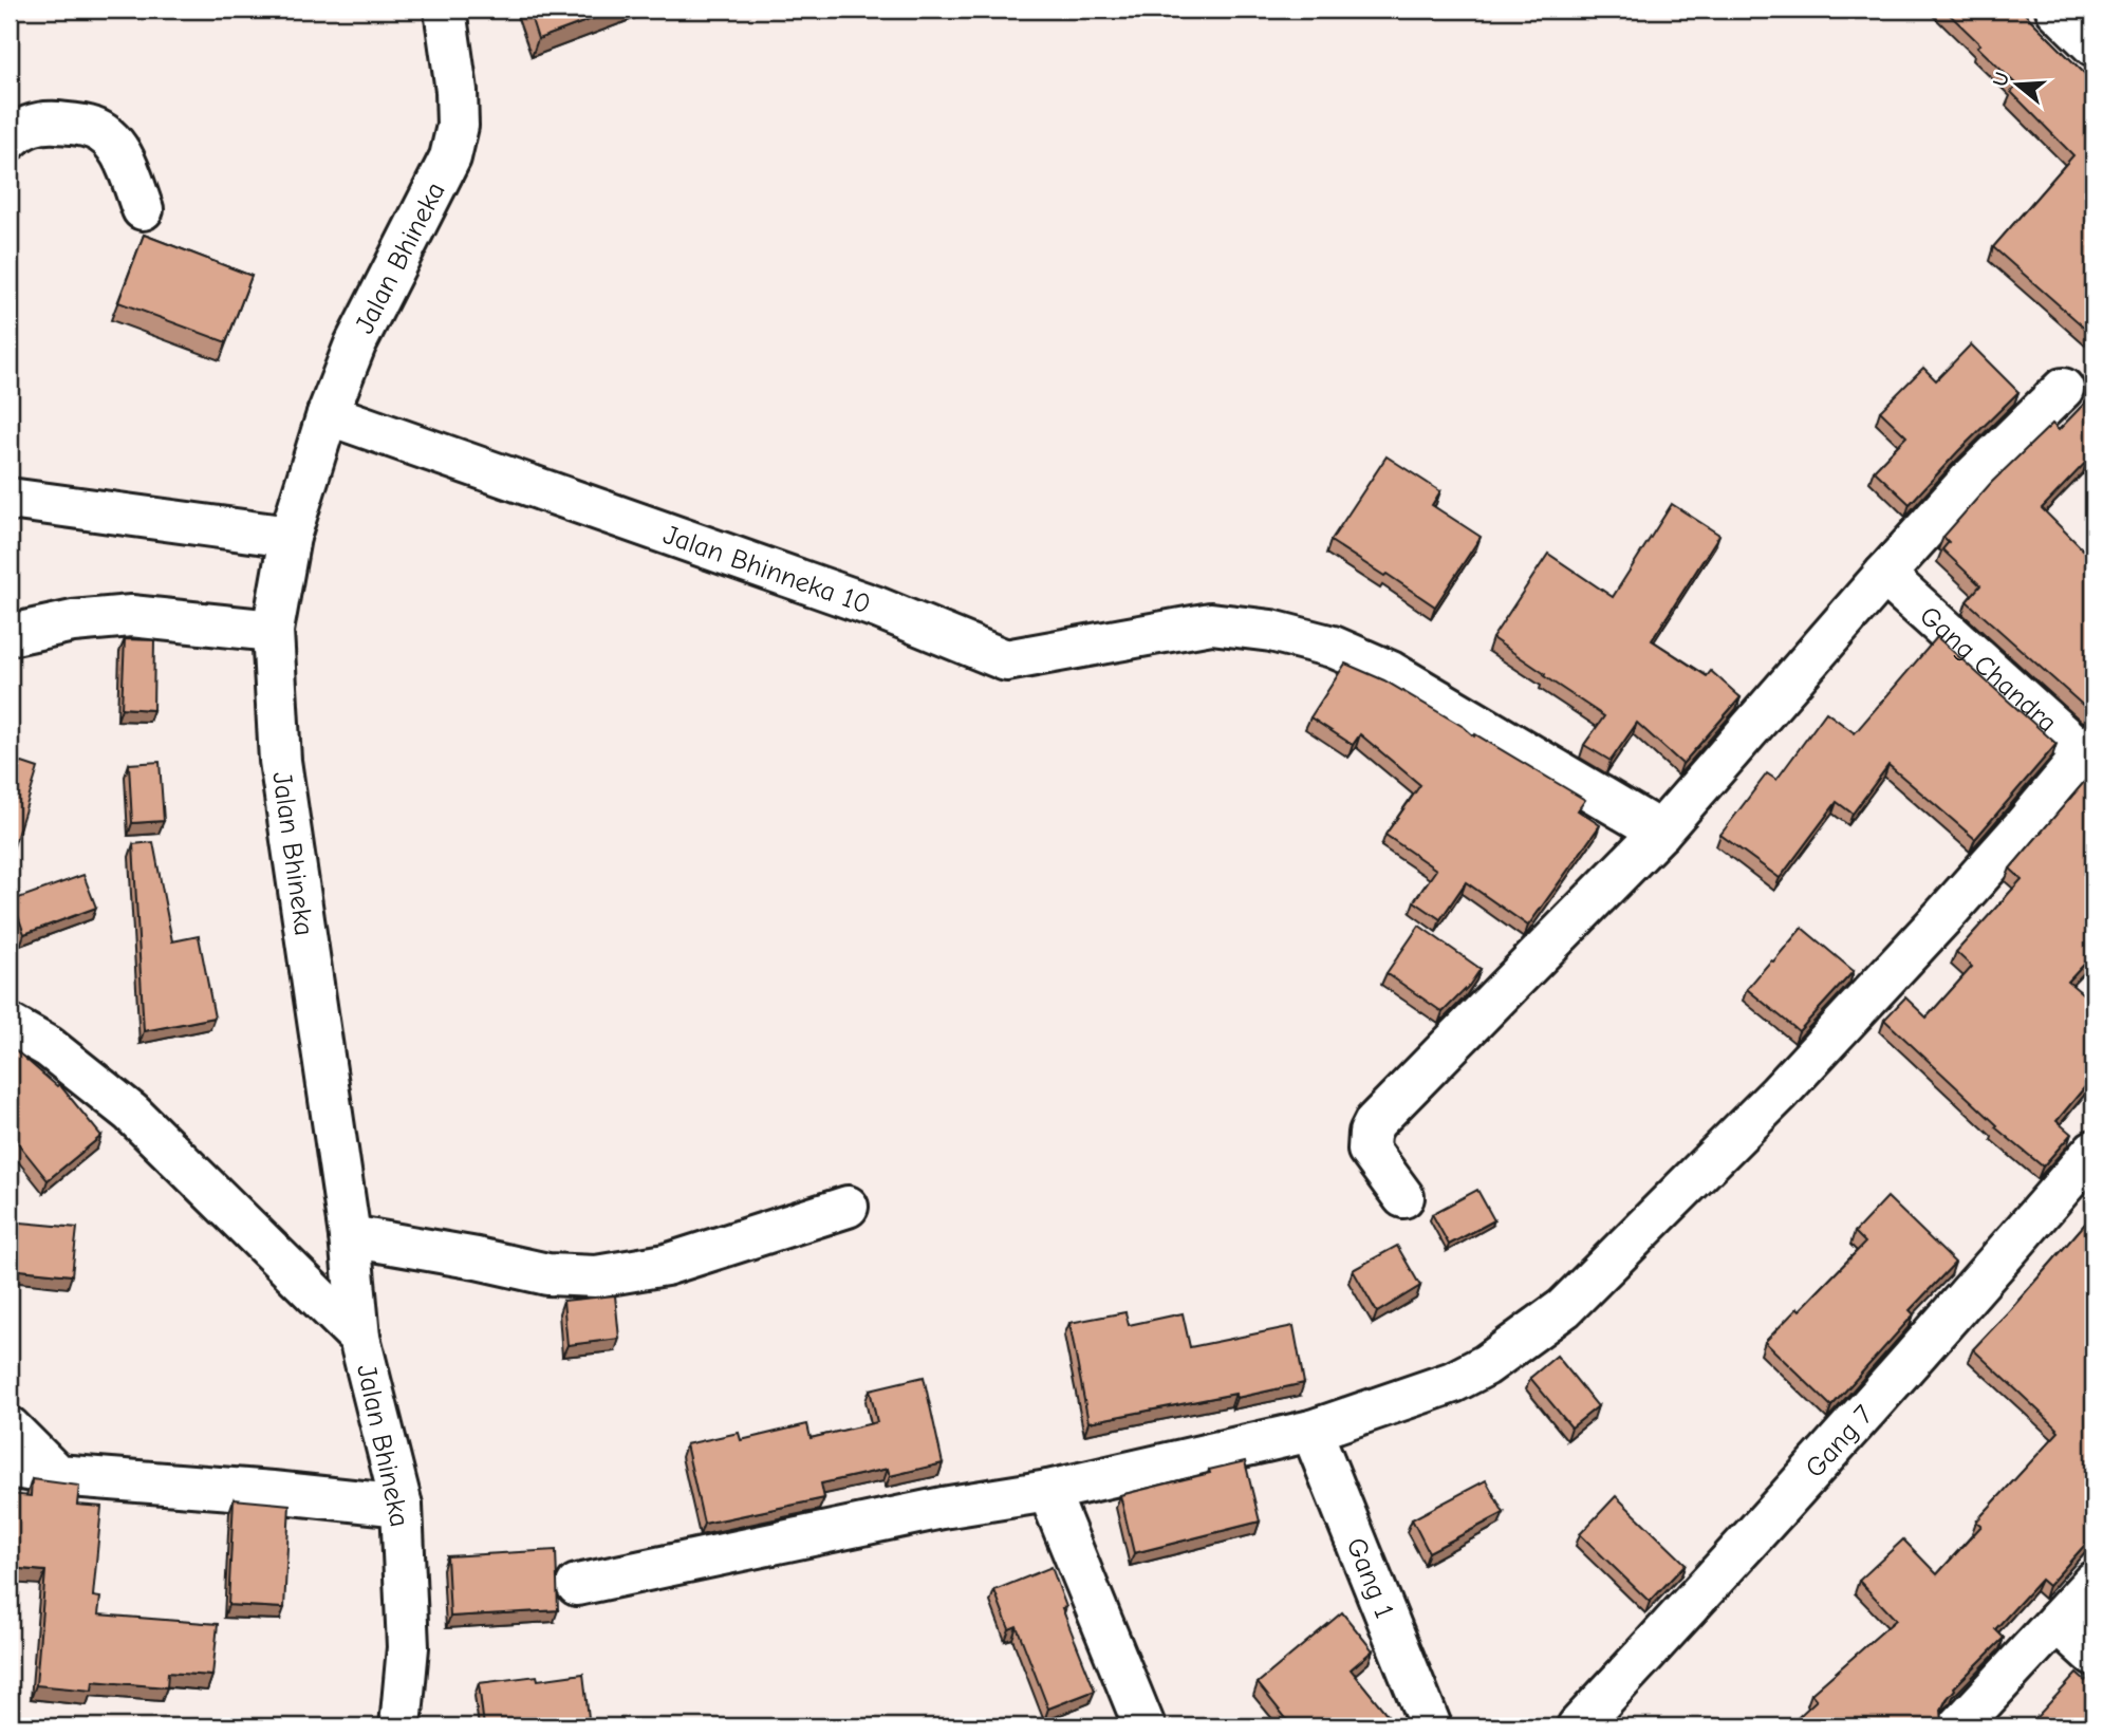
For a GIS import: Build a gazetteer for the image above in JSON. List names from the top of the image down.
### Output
{
  "streets": {
    "street": [
      "Jalan Bhineka",
      "Jalan Bhinneka 10",
      "Gang Chandra",
      "Gang 7",
      "Gang 1"
    ]
  },
  "crossings": [
    ["Jalan Bhineka", "Jalan Bhinneka 10"]
  ],
  "north": "left"
}
